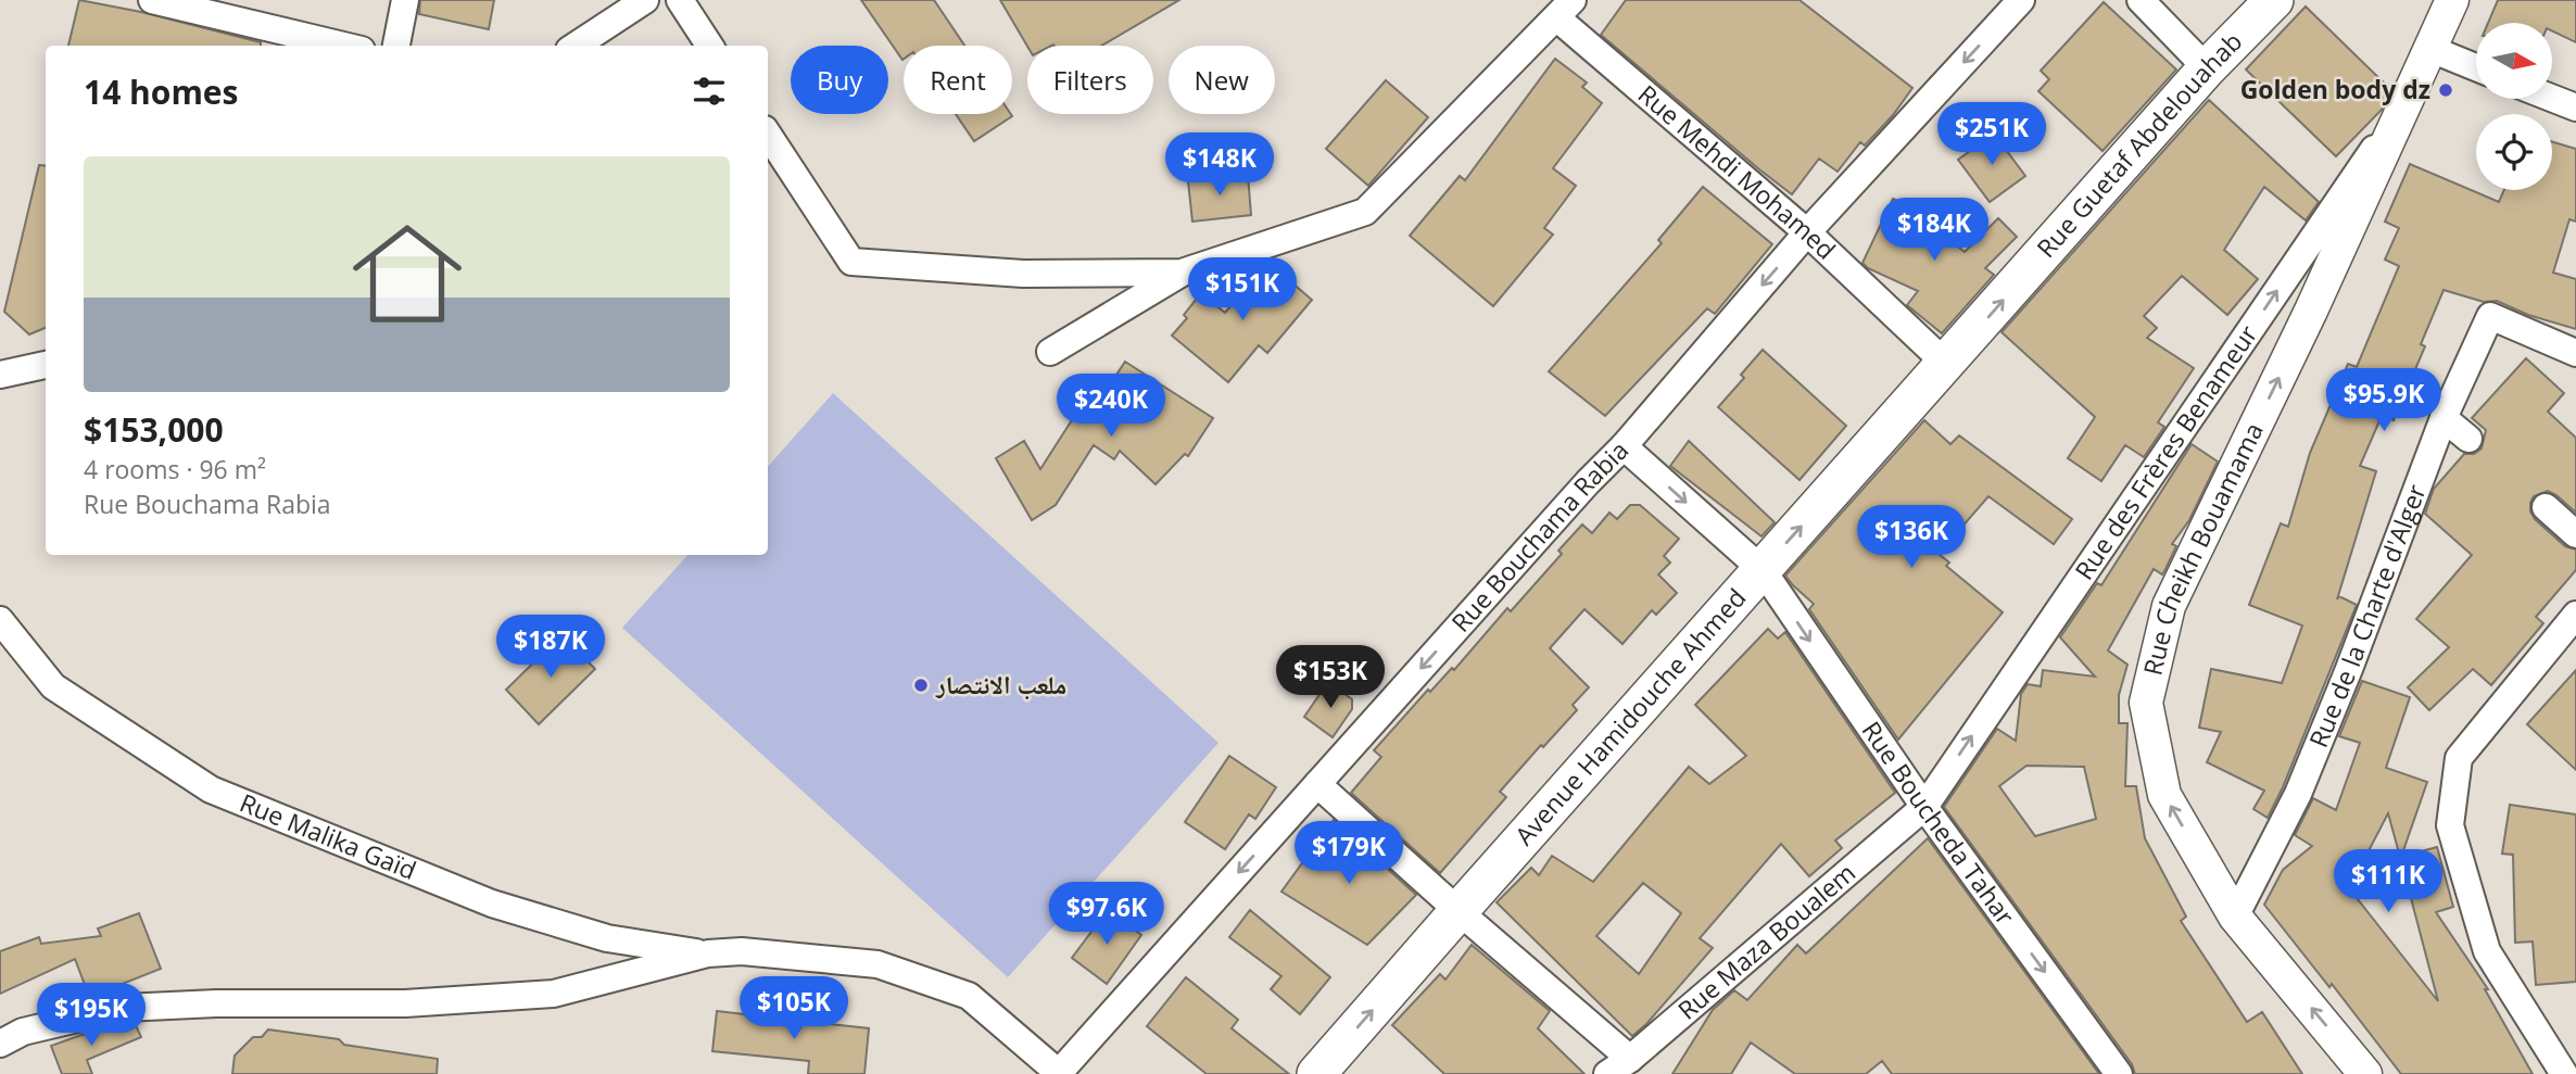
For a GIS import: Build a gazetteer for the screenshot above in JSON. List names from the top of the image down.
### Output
{
  "streets": {
    "main road": ["Rue Guetaf Abdelouahab", "Avenue Hamidouche Ahmed"],
    "street": [
      "Rue Mehdi Mohamed",
      "Rue des Frères Benameur",
      "Rue Bouchama Rabia",
      "Rue Cheikh Bouamama",
      "Rue de la Charte d'Alger",
      "Rue Boucheda Tahar",
      "Rue Malika Gaïd",
      "Rue Maza Boualem"
    ]
  },
  "crossings": [
    ["Rue Guetaf Abdelouahab", "Rue Mehdi Mohamed"],
    ["Rue Guetaf Abdelouahab", "Avenue Hamidouche Ahmed"],
    ["Rue Mehdi Mohamed", "Rue Bouchama Rabia"],
    ["Rue Mehdi Mohamed", "Avenue Hamidouche Ahmed"],
    ["Rue des Frères Benameur", "Rue Cheikh Bouamama"],
    ["Rue des Frères Benameur", "Rue Boucheda Tahar"],
    ["Rue des Frères Benameur", "Rue Maza Boualem"],
    ["Rue Bouchama Rabia", "Rue Boucheda Tahar"],
    ["Rue Cheikh Bouamama", "Rue de la Charte d'Alger"],
    ["Avenue Hamidouche Ahmed", "Rue Boucheda Tahar"],
    ["Rue Boucheda Tahar", "Rue Maza Boualem"]
  ],
  "one_way": [
    "Rue Guetaf Abdelouahab",
    "Rue des Frères Benameur",
    "Rue Bouchama Rabia",
    "Rue Cheikh Bouamama",
    "Avenue Hamidouche Ahmed",
    "Rue Boucheda Tahar"
  ],
  "places": ["Golden body dz", "ملعب الانتصار"],
  "north": "right",
  "page": {
    "chip": [
      "Buy",
      "Rent",
      "Filters",
      "New"
    ],
    "heading": "14 homes",
    "price": [
      "$251K",
      "$148K",
      "$184K",
      "$151K",
      "$95.9K",
      "$240K",
      "$136K",
      "$187K",
      "$153K",
      "$179K",
      "$111K",
      "$97.6K",
      "$105K",
      "$195K"
    ],
    "list": [
      {
        "name": "$153,000",
        "note": "4 rooms · 96 m² · Rue Bouchama Rabia"
      }
    ]
  }
}
